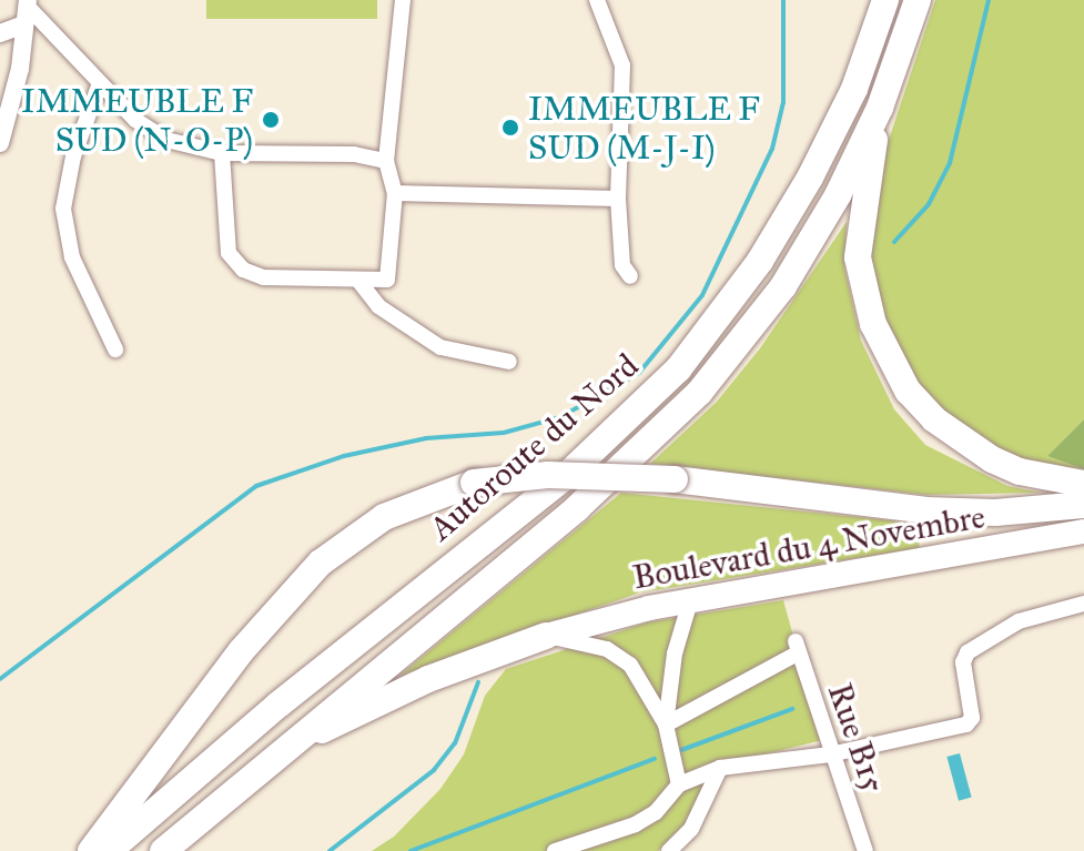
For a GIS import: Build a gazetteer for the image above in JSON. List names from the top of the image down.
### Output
{
  "streets": {
    "highway": ["Autoroute du Nord"],
    "main road": ["Boulevard du 4 Novembre"],
    "street": ["Rue B15"]
  },
  "places": ["IMMEUBLE F SUD (N-O-P)", "IMMEUBLE F SUD (M-J-I)"]
}
